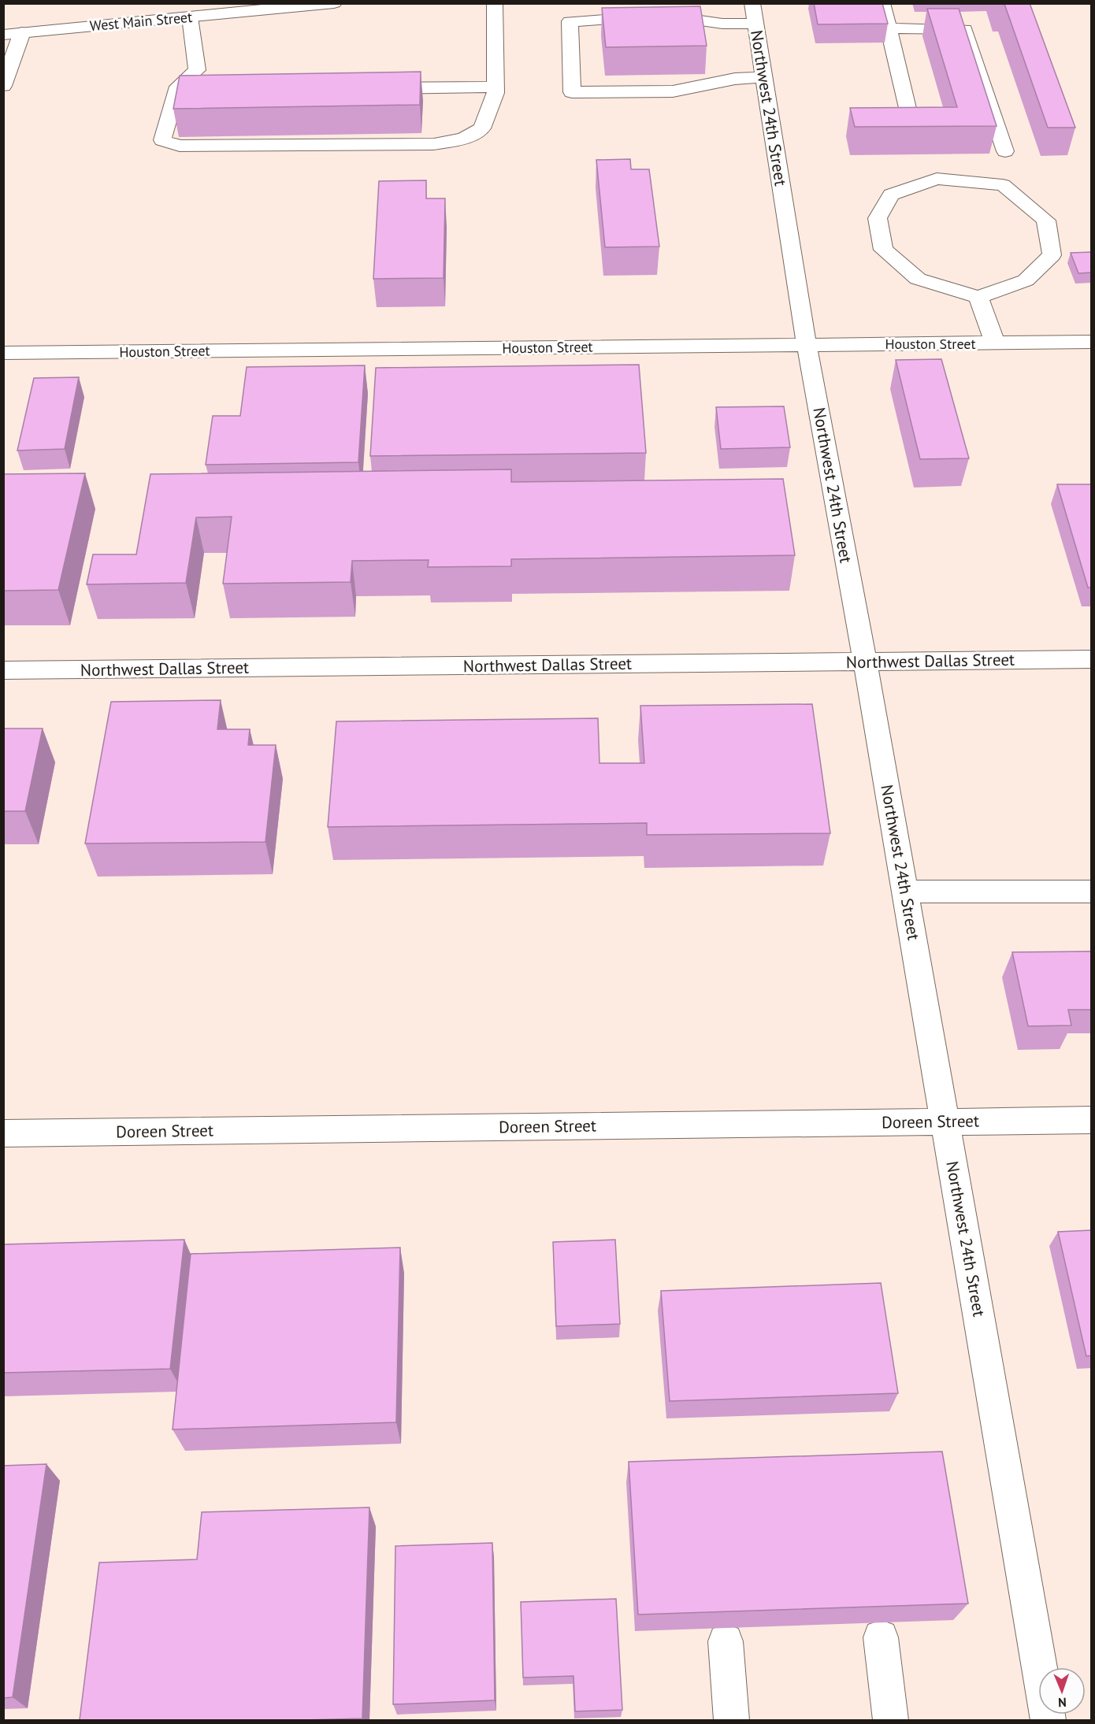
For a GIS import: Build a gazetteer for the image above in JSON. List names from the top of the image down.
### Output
{
  "streets": {
    "street": [
      "West Main Street",
      "Northwest 24th Street",
      "Houston Street",
      "Northwest Dallas Street",
      "Doreen Street"
    ]
  },
  "crossings": [
    ["Northwest 24th Street", "Houston Street"],
    ["Northwest 24th Street", "Northwest Dallas Street"],
    ["Northwest 24th Street", "Doreen Street"]
  ],
  "north": "bottom"
}
